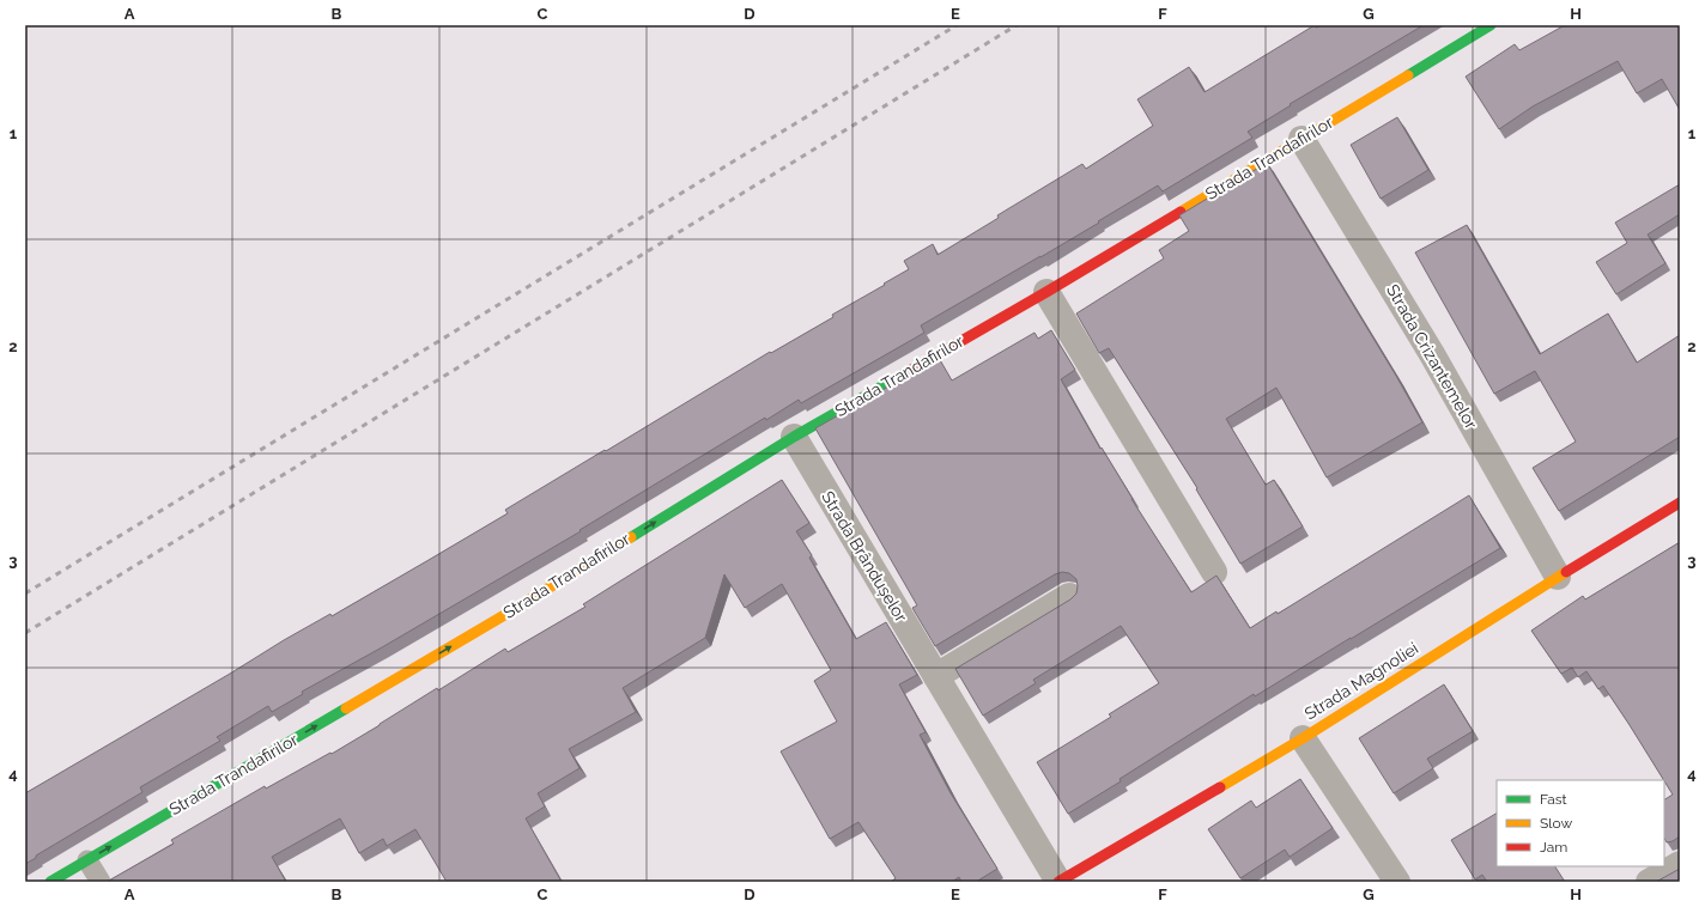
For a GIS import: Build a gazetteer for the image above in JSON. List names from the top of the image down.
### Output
{
  "streets": {
    "street": [
      "Strada Trandafirilor",
      "Strada Crizantemelor",
      "Strada Brândușelor",
      "Strada Magnoliei"
    ]
  },
  "crossings": [
    ["Strada Trandafirilor", "Strada Crizantemelor"],
    ["Strada Trandafirilor", "Strada Brândușelor"],
    ["Strada Crizantemelor", "Strada Magnoliei"],
    ["Strada Brândușelor", "Strada Magnoliei"]
  ],
  "one_way": ["Strada Trandafirilor"],
  "legend": ["Fast", "Slow", "Jam"],
  "grid": {
    "columns": [
      "A",
      "B",
      "C",
      "D",
      "E",
      "F",
      "G",
      "H"
    ],
    "rows": [
      "1",
      "2",
      "3",
      "4"
    ]
  }
}
